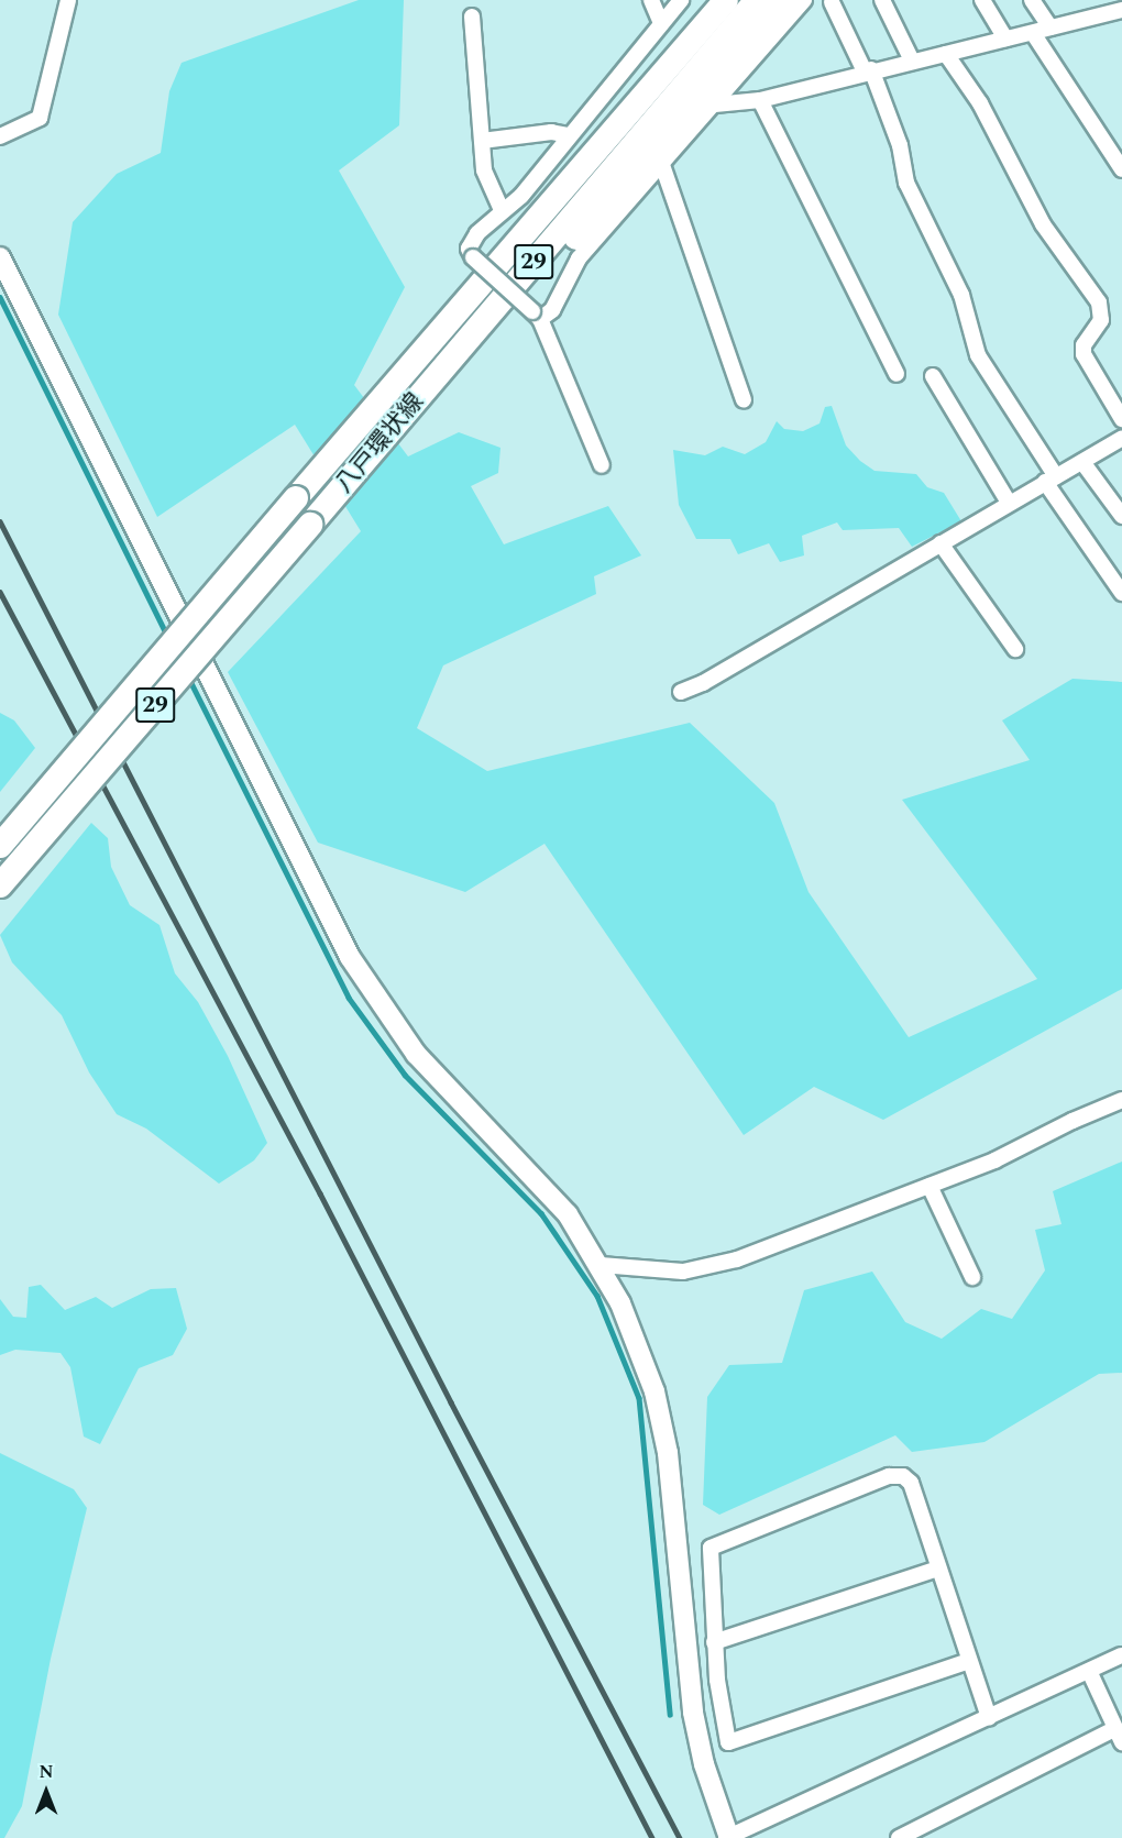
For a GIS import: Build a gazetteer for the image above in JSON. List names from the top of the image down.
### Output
{
  "streets": {
    "main road": ["29", "八戸環状線"]
  },
  "crossings": [
    ["29", "八戸環状線"]
  ],
  "north": "top"
}
